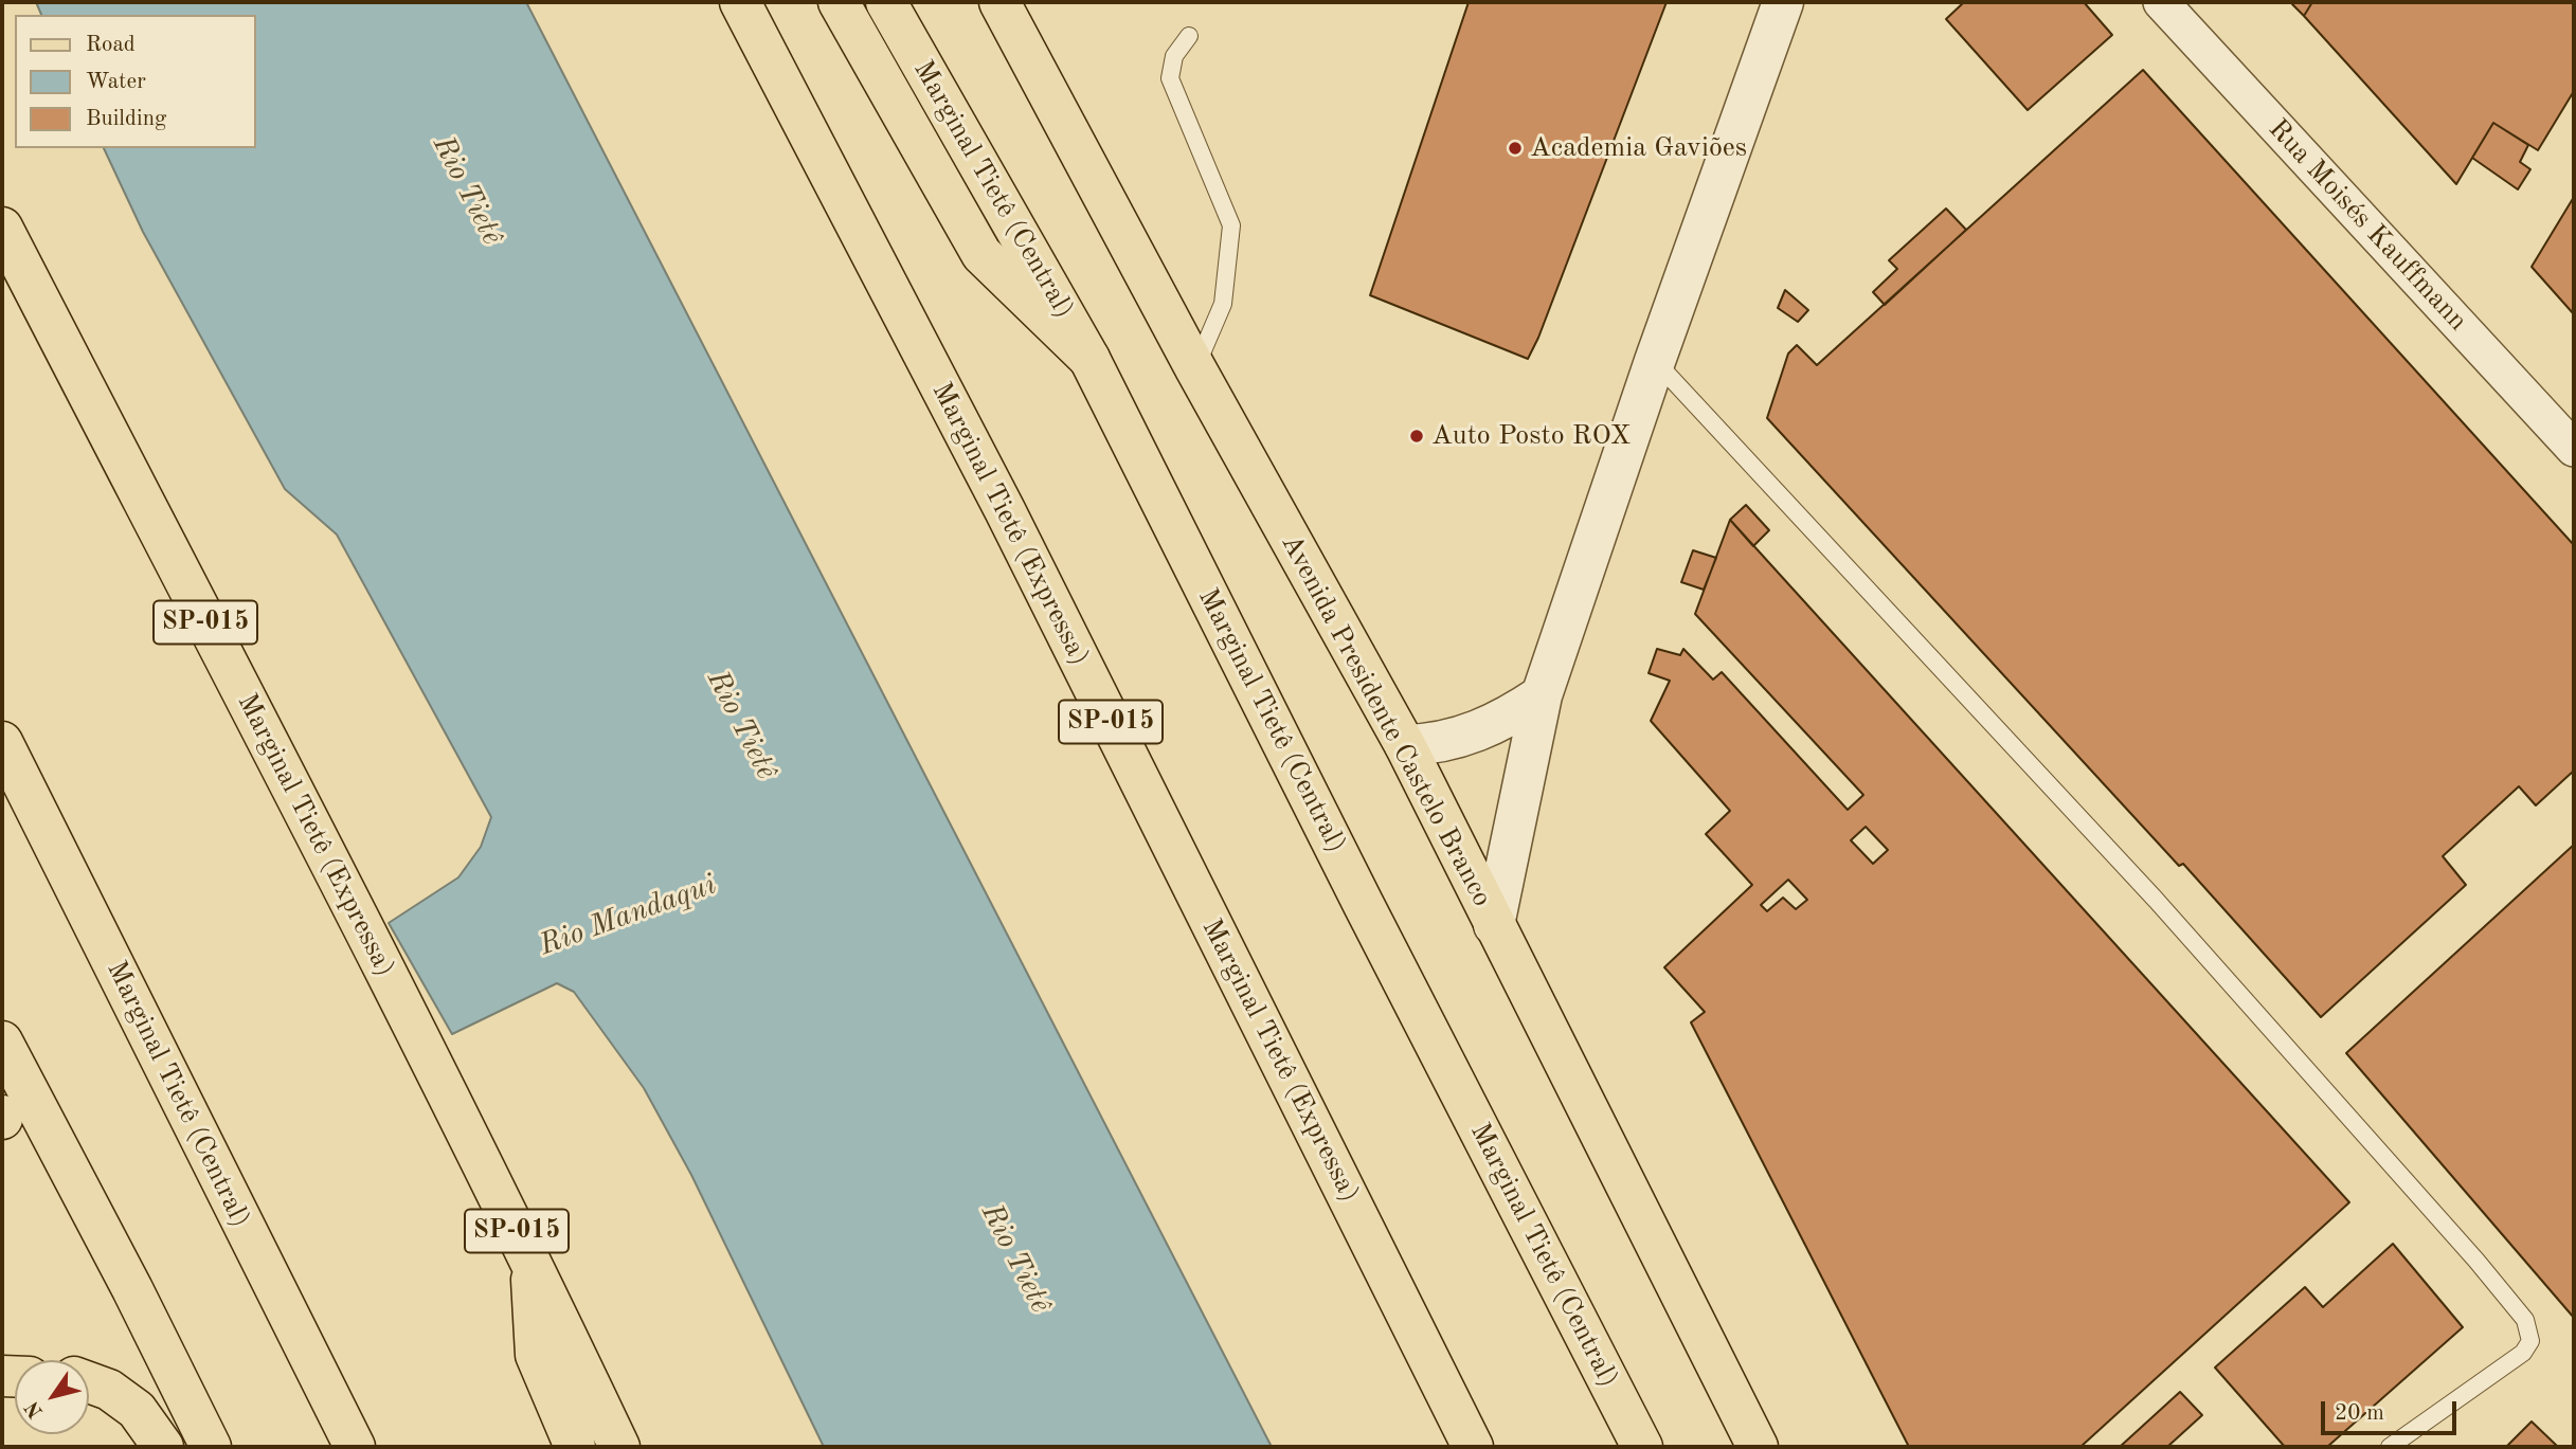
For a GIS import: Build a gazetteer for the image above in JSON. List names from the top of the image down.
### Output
{
  "streets": {
    "main road": [
      "Marginal Tietê (Central)",
      "Marginal Tietê (Expressa)",
      "SP-015",
      "Avenida Presidente Castelo Branco"
    ],
    "street": ["Rua Moisés Kauffmann"]
  },
  "water": ["Rio Tietê", "Rio Mandaqui"],
  "places": ["Academia Gaviões", "Auto Posto ROX"],
  "legend": ["Road", "Water", "Building"],
  "scale_bar": "20 m",
  "north": "bottom left"
}
